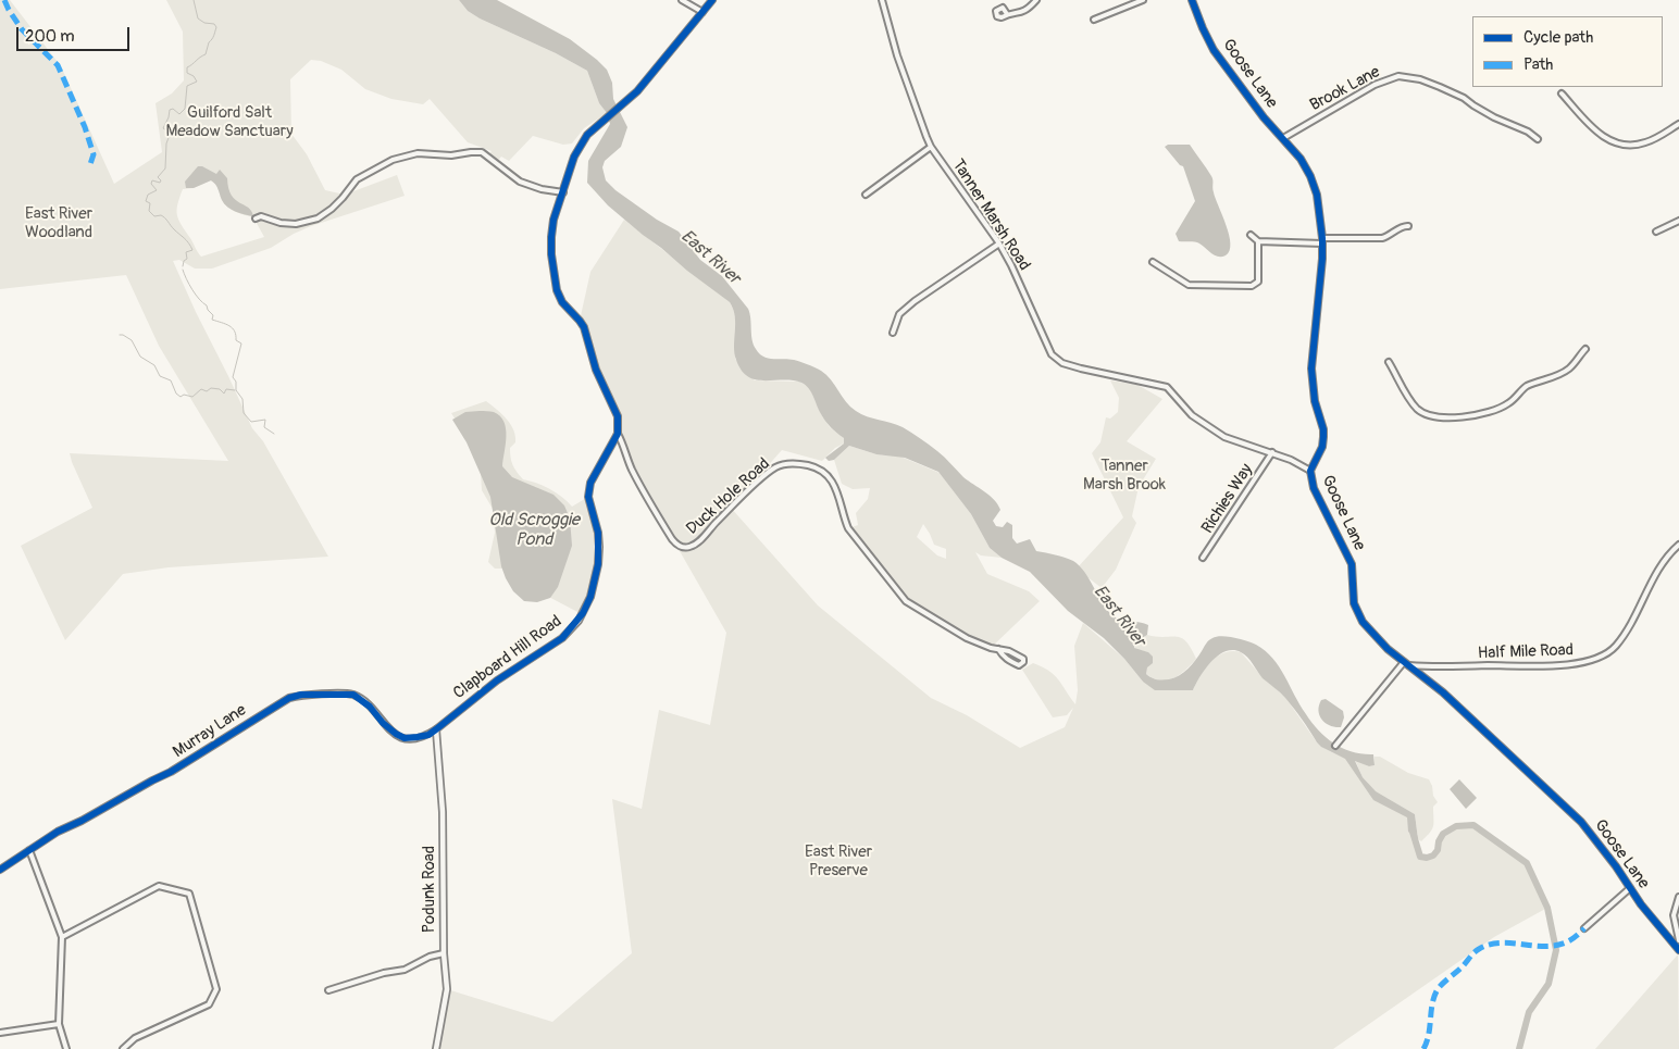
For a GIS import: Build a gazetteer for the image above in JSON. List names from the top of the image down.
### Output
{
  "streets": {
    "street": [
      "Goose Lane",
      "Brook Lane",
      "Tanner Marsh Road",
      "Duck Hole Road",
      "Richies Way",
      "Half Mile Road",
      "Clapboard Hill Road",
      "Murray Lane",
      "Podunk Road"
    ]
  },
  "crossings": [
    ["Goose Lane", "Brook Lane"],
    ["Goose Lane", "Tanner Marsh Road"],
    ["Goose Lane", "Half Mile Road"],
    ["Tanner Marsh Road", "Richies Way"],
    ["Duck Hole Road", "Clapboard Hill Road"],
    ["Clapboard Hill Road", "Murray Lane"],
    ["Clapboard Hill Road", "Podunk Road"],
    ["Murray Lane", "Podunk Road"]
  ],
  "water": ["East River", "Old Scroggie Pond"],
  "parks": [
    "Guilford Salt Meadow Sanctuary",
    "East River Woodland",
    "Tanner Marsh Brook",
    "East River Preserve"
  ],
  "legend": ["Cycle path", "Path"],
  "scale_bar": "200 m"
}
